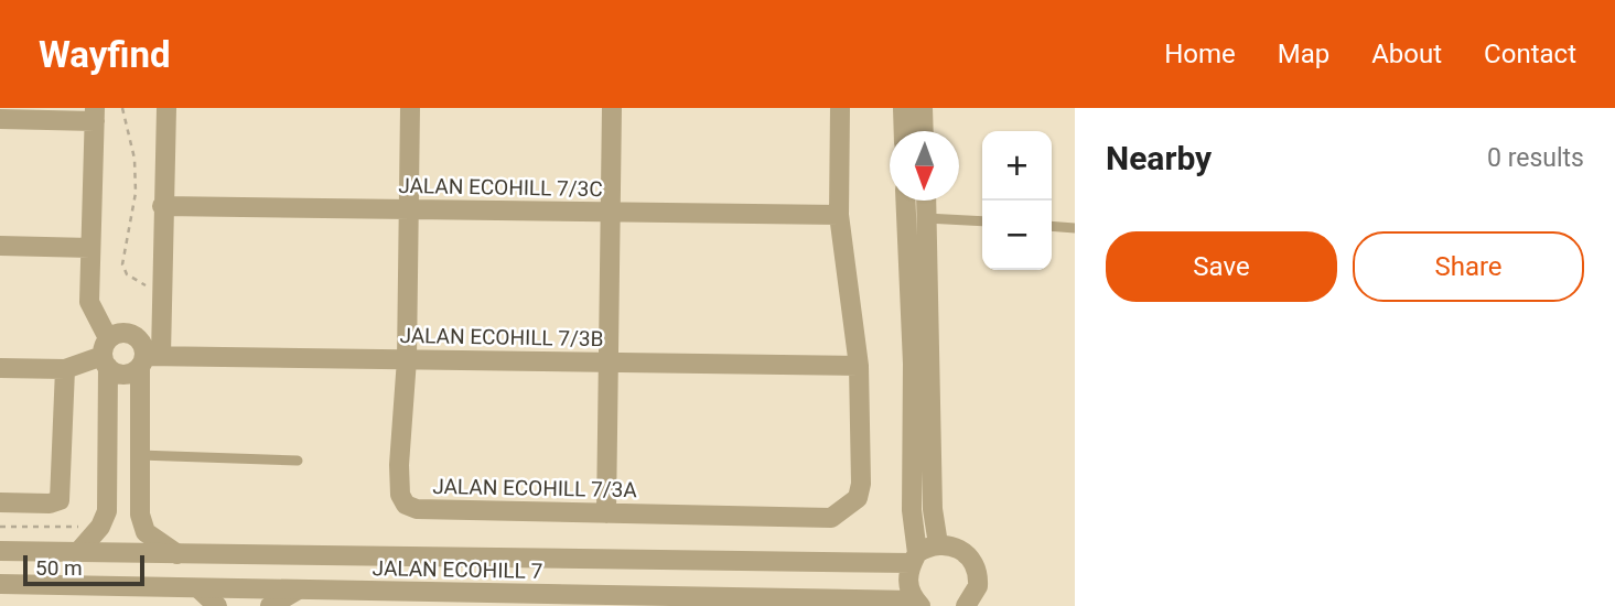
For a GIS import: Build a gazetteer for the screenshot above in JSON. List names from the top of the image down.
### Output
{
  "streets": {
    "street": [
      "JALAN ECOHILL 7/3C",
      "JALAN ECOHILL 7/3B",
      "JALAN ECOHILL 7/3A",
      "JALAN ECOHILL 7"
    ]
  },
  "crossings": [
    ["JALAN ECOHILL 7/3C", "JALAN ECOHILL 7/3A"],
    ["JALAN ECOHILL 7/3B", "JALAN ECOHILL 7/3A"]
  ],
  "scale_bar": "50 m",
  "north": "bottom",
  "page": {
    "header": "Wayfind",
    "nav": [
      "Home",
      "Map",
      "About",
      "Contact"
    ],
    "heading": ["Nearby", "0 results"],
    "map_buttons": ["+", "−"],
    "buttons": ["Save", "Share"],
    "scale": "50 m"
  }
}
